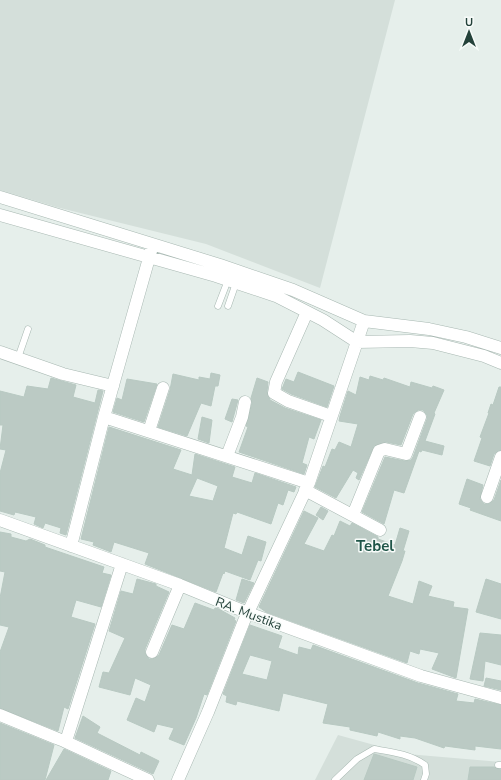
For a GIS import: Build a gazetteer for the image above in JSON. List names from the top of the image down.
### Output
{
  "streets": {
    "street": ["RA. Mustika"]
  },
  "districts": ["Tebel"],
  "north": "top"
}
